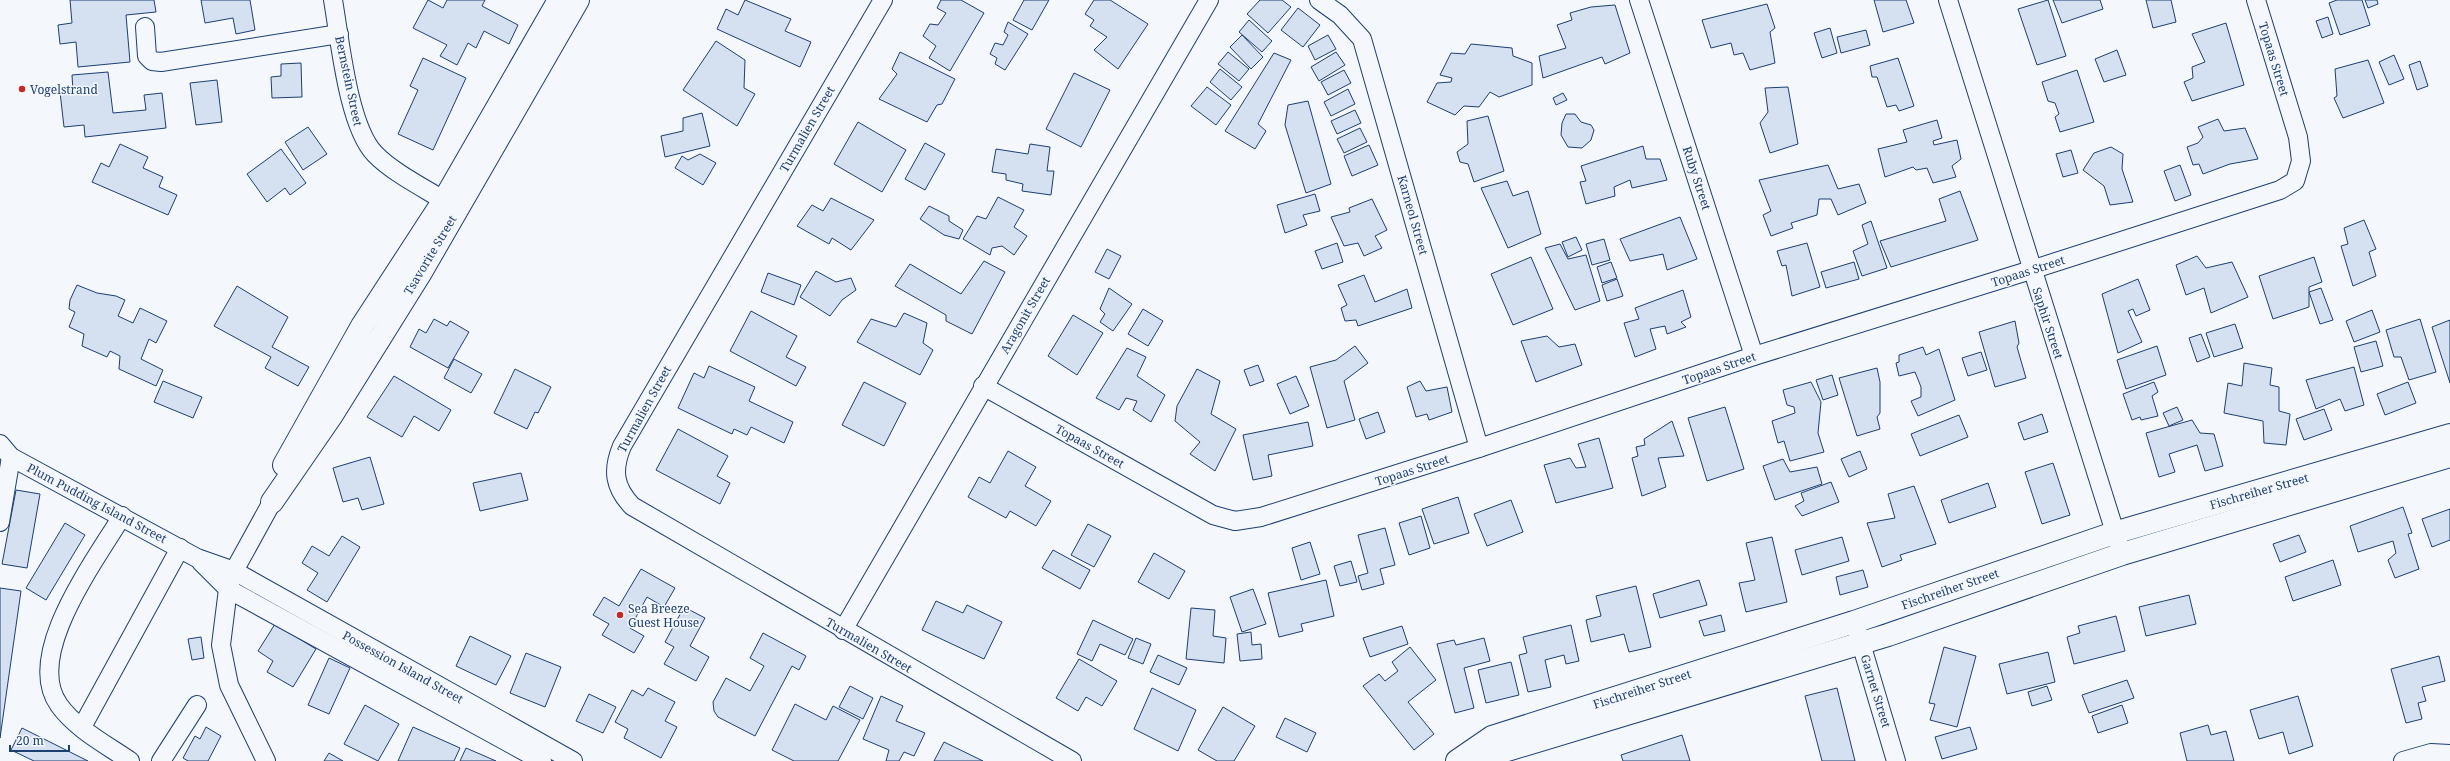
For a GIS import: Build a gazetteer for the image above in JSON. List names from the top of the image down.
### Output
{
  "streets": {
    "street": [
      "Topaas Street",
      "Bernstein Street",
      "Turmalien Street",
      "Ruby Street",
      "Karneol Street",
      "Tsavorite Street",
      "Aragonit Street",
      "Saphir Street",
      "Fischreiher Street",
      "Plum Pudding Island Street",
      "Possession Island Street",
      "Garnet Street"
    ]
  },
  "crossings": [
    ["Topaas Street", "Ruby Street"],
    ["Topaas Street", "Karneol Street"],
    ["Topaas Street", "Aragonit Street"],
    ["Topaas Street", "Saphir Street"],
    ["Bernstein Street", "Tsavorite Street"],
    ["Turmalien Street", "Aragonit Street"],
    ["Tsavorite Street", "Plum Pudding Island Street"],
    ["Tsavorite Street", "Possession Island Street"],
    ["Saphir Street", "Fischreiher Street"],
    ["Fischreiher Street", "Garnet Street"],
    ["Plum Pudding Island Street", "Possession Island Street"]
  ],
  "places": ["Vogelstrand", "Sea Breeze Guest House"],
  "scale_bar": "20 m"
}
